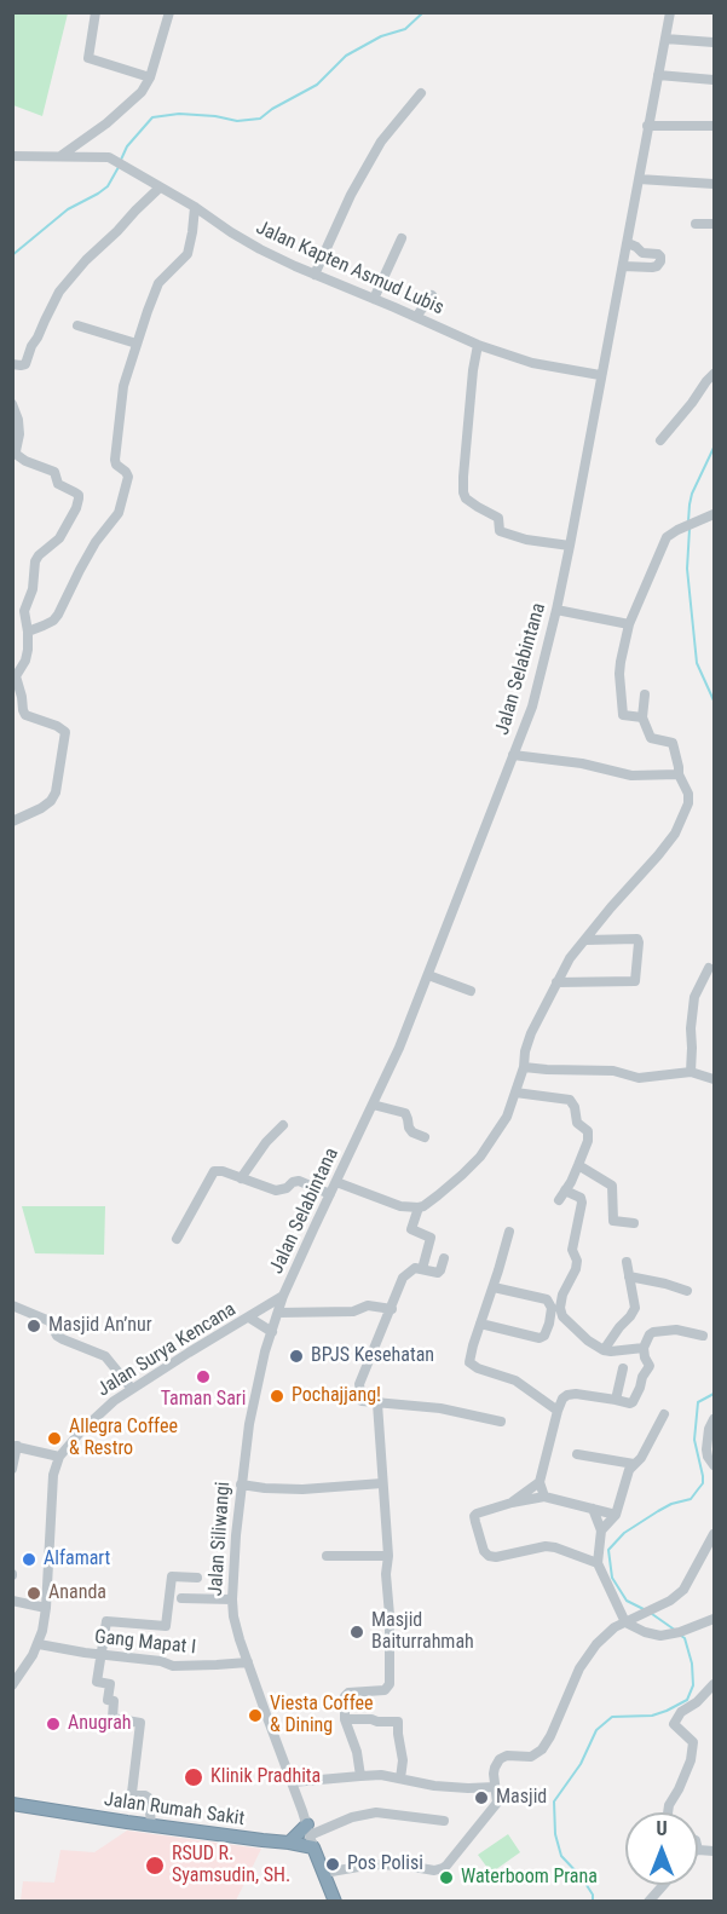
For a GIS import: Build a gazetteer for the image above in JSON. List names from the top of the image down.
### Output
{
  "streets": {
    "highway": ["Jalan Siliwangi", "Jalan Rumah Sakit"],
    "street": [
      "Jalan Kapten Asmud Lubis",
      "Jalan Selabintana",
      "Jalan Surya Kencana",
      "Gang Mapat I"
    ]
  },
  "crossings": [
    ["Jalan Kapten Asmud Lubis", "Jalan Selabintana"],
    ["Jalan Selabintana", "Jalan Surya Kencana"],
    ["Jalan Selabintana", "Jalan Siliwangi"],
    ["Jalan Surya Kencana", "Jalan Siliwangi"],
    ["Jalan Surya Kencana", "Gang Mapat I"],
    ["Jalan Siliwangi", "Gang Mapat I"],
    ["Jalan Siliwangi", "Jalan Rumah Sakit"]
  ],
  "places": [
    "Masjid An’nur",
    "BPJS Kesehatan",
    "Taman Sari",
    "Pochajjang!",
    "Allegra Coffee & Restro",
    "Alfamart",
    "Ananda",
    "Masjid Baiturrahmah",
    "Viesta Coffee & Dining",
    "Anugrah",
    "Klinik Pradhita",
    "Masjid",
    "Pos Polisi",
    "RSUD R. Syamsudin, SH.",
    "Waterboom Prana"
  ],
  "north": "top"
}
